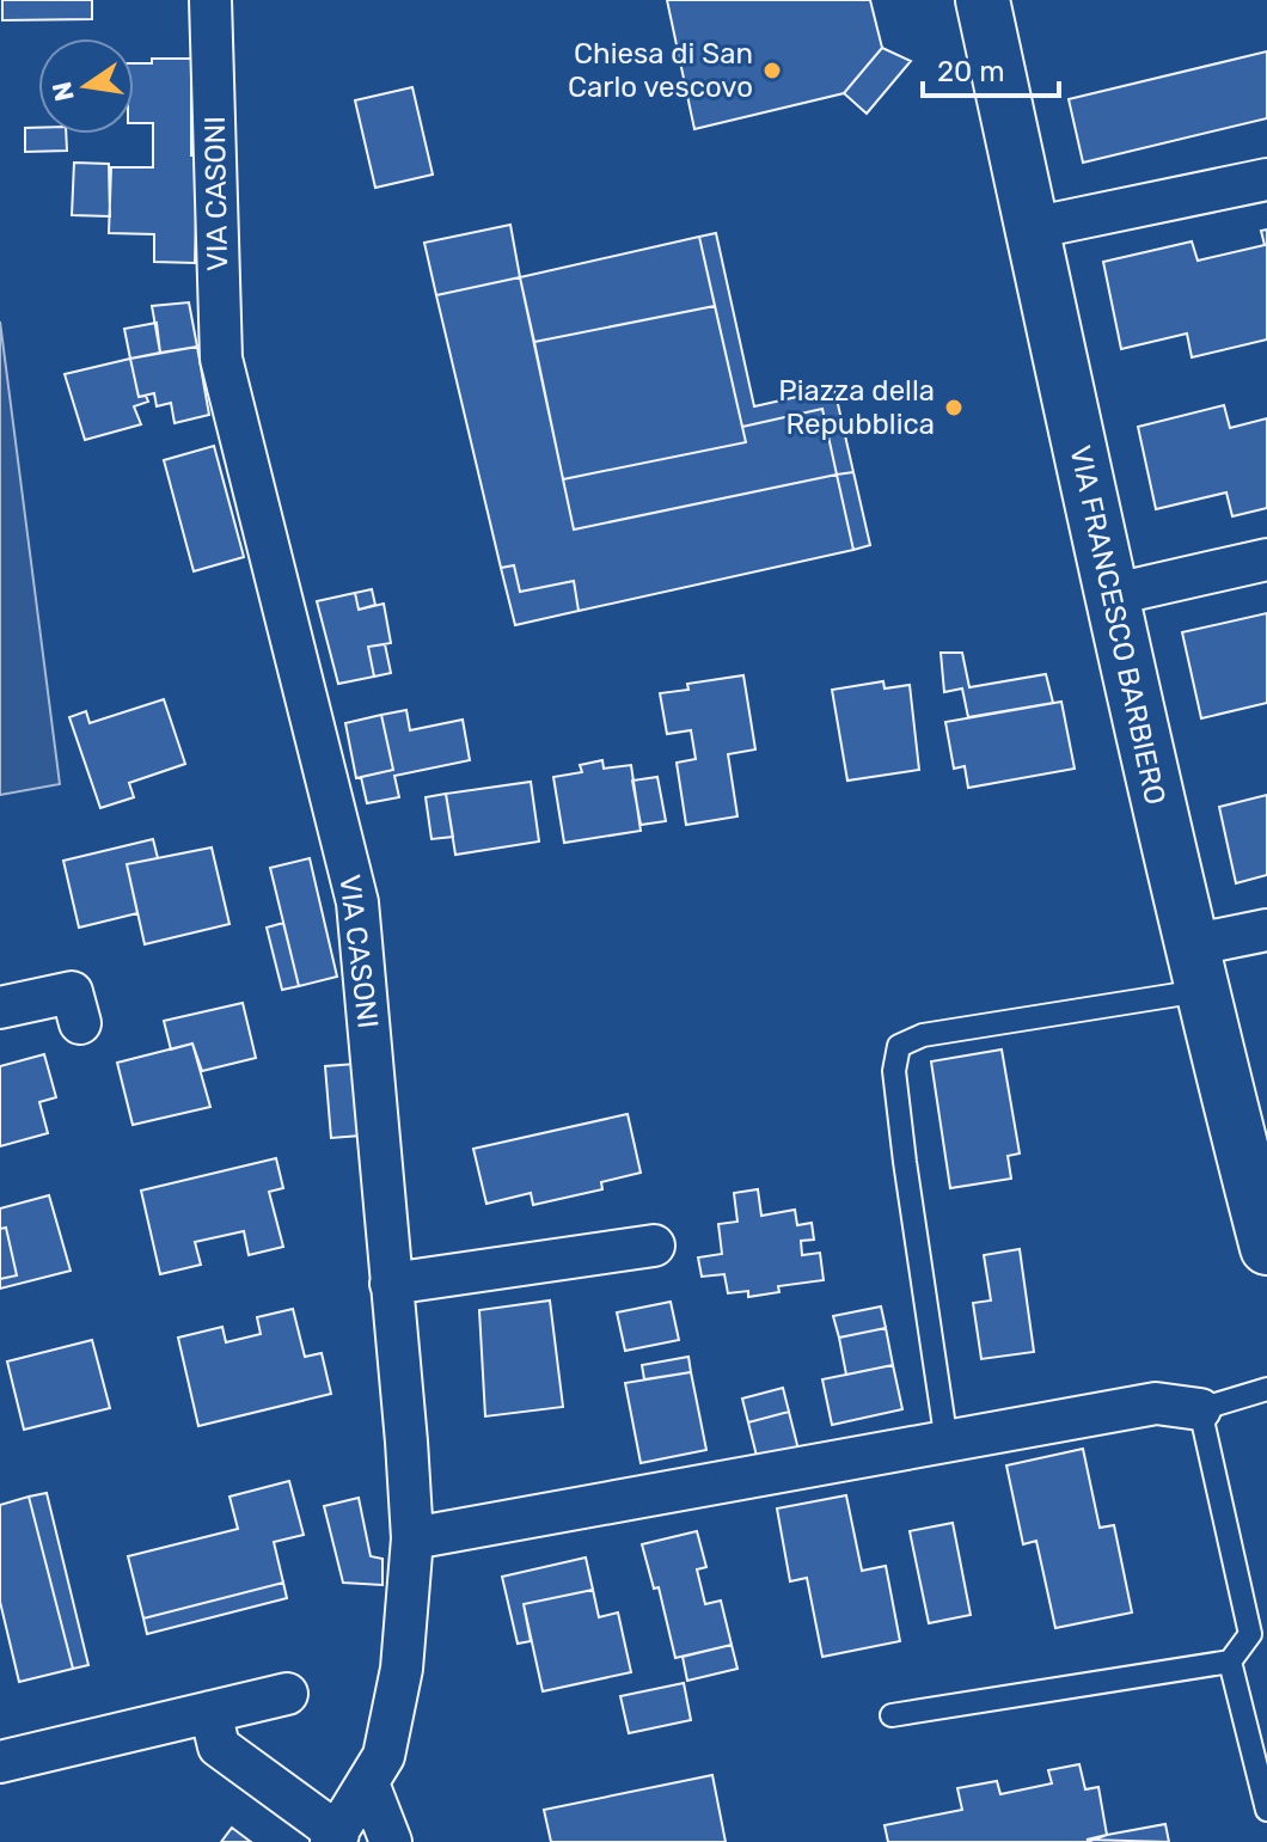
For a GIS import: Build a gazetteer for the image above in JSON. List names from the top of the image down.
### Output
{
  "streets": {
    "street": ["VIA CASONI", "VIA FRANCESCO BARBIERO"]
  },
  "places": ["Chiesa di San Carlo vescovo", "Piazza della Repubblica"],
  "scale_bar": "20 m",
  "north": "left"
}
